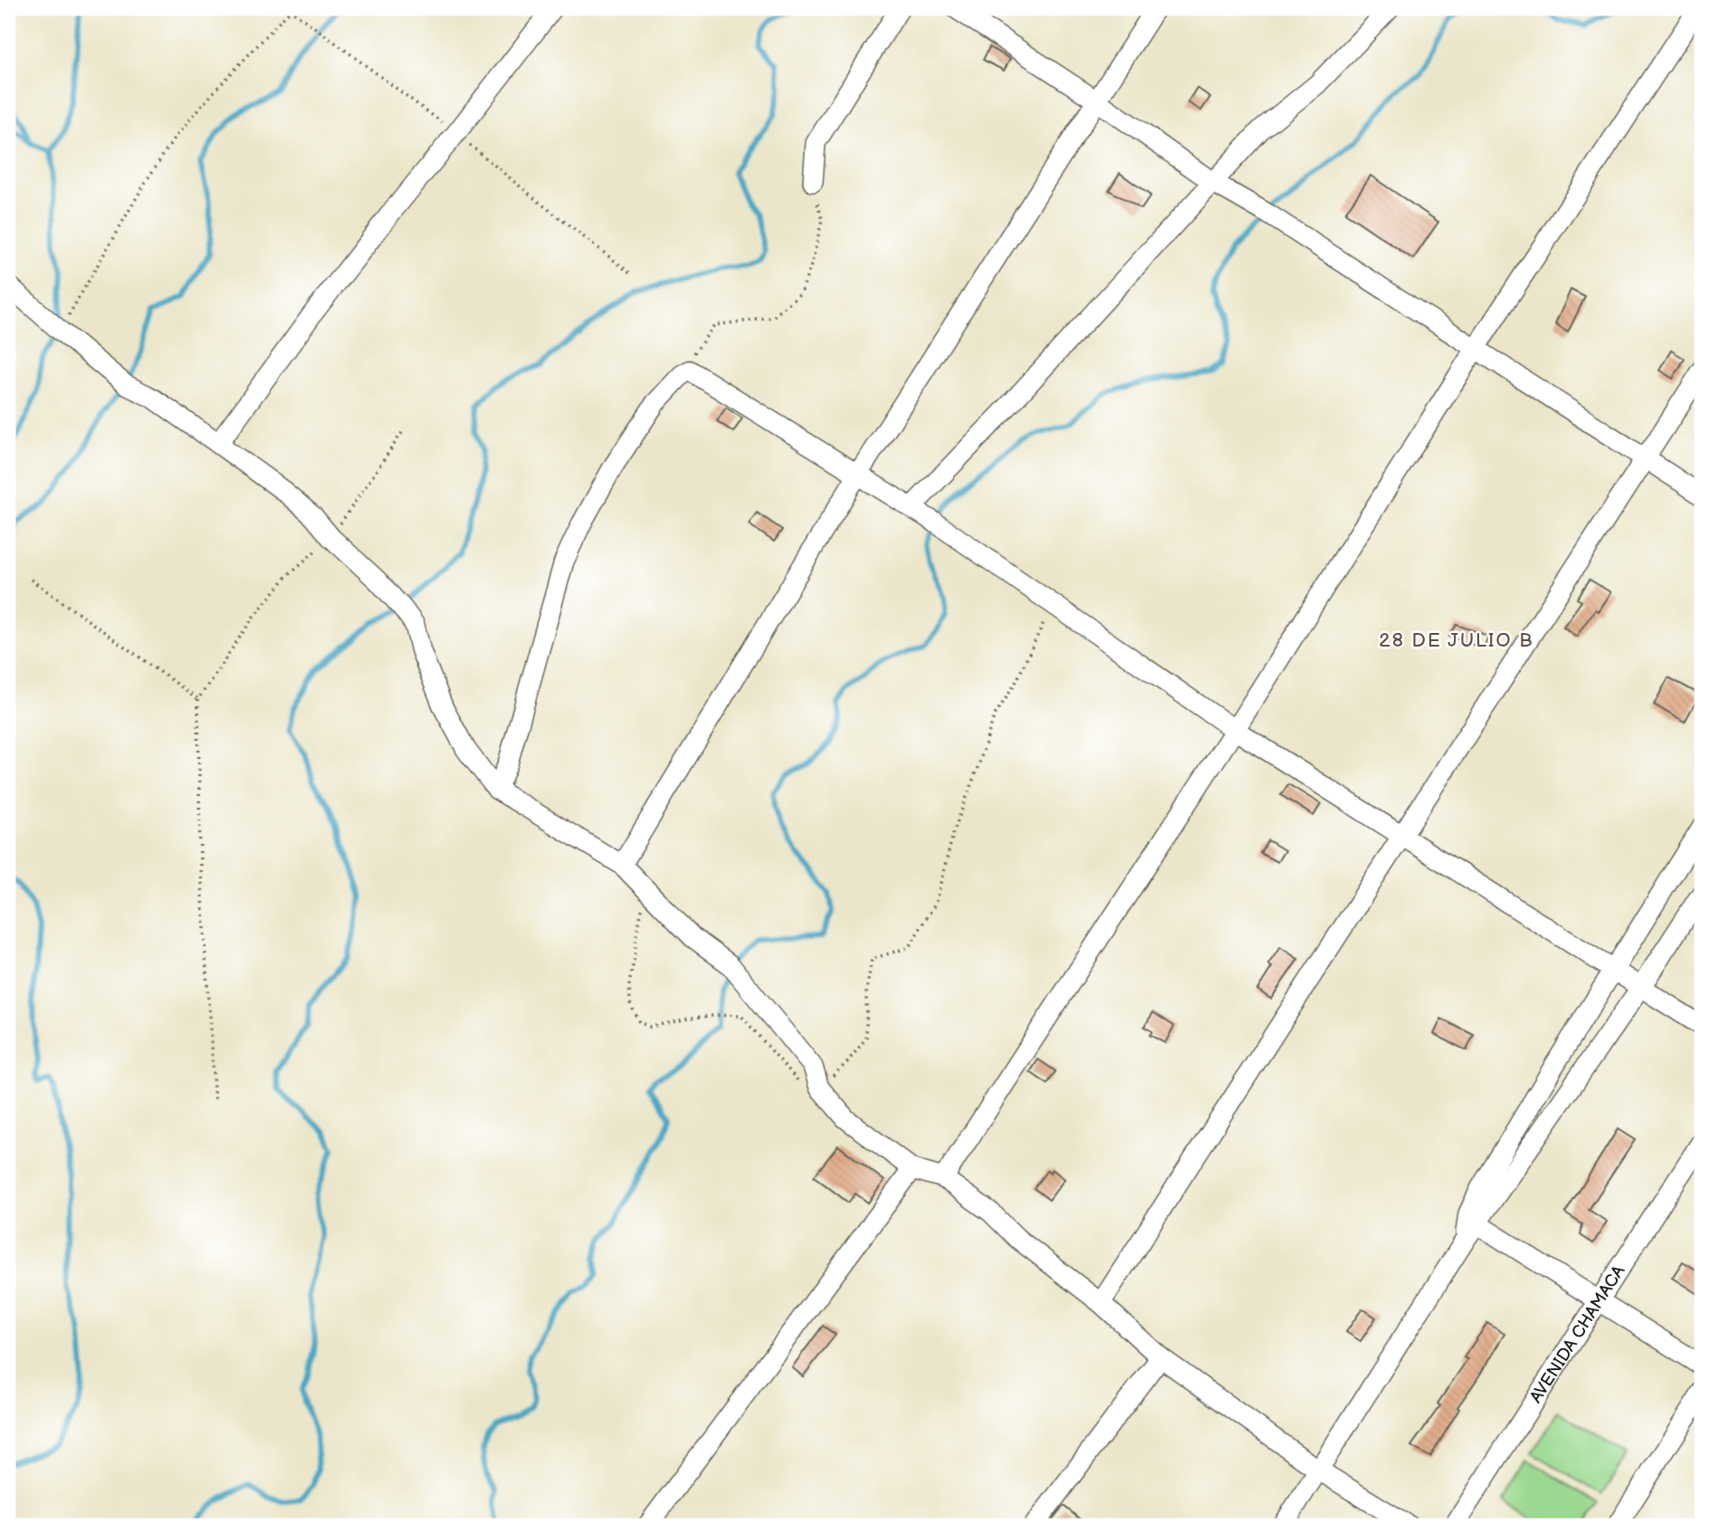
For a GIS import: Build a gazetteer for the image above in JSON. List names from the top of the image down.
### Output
{
  "streets": {
    "street": ["AVENIDA CHAMACA"]
  },
  "districts": ["28 DE JULIO B"]
}
